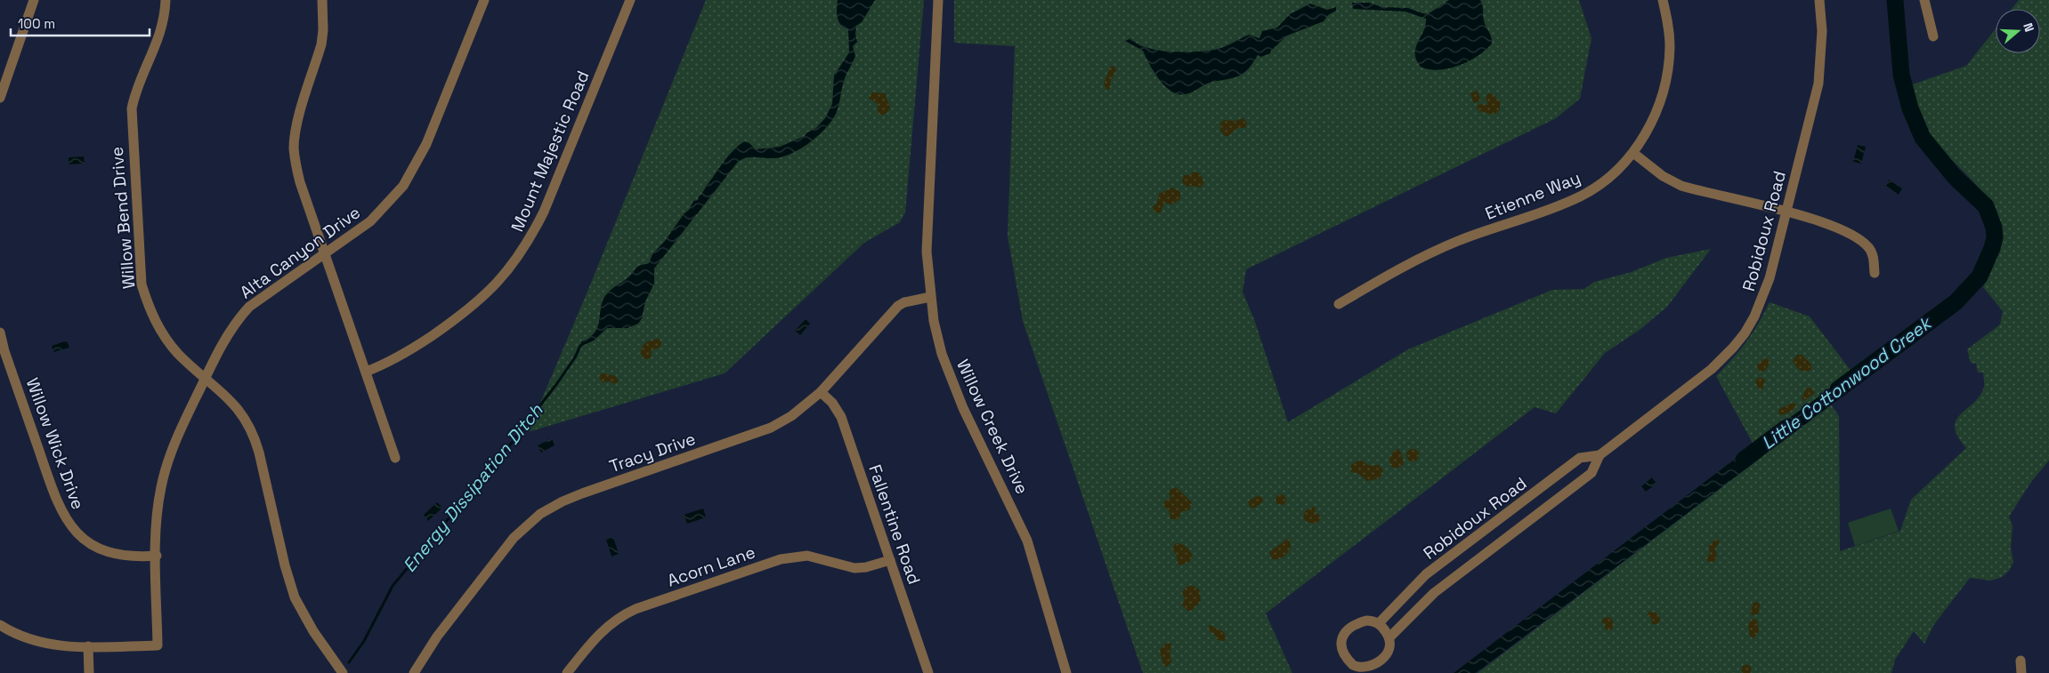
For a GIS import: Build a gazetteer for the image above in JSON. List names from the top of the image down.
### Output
{
  "streets": {
    "street": [
      "Mount Majestic Road",
      "Etienne Way",
      "Willow Bend Drive",
      "Robidoux Road",
      "Alta Canyon Drive",
      "Willow Creek Drive",
      "Willow Wick Drive",
      "Tracy Drive",
      "Fallentine Road",
      "Acorn Lane"
    ]
  },
  "crossings": [
    ["Willow Bend Drive", "Alta Canyon Drive"],
    ["Alta Canyon Drive", "Willow Wick Drive"],
    ["Willow Creek Drive", "Tracy Drive"],
    ["Tracy Drive", "Fallentine Road"],
    ["Fallentine Road", "Acorn Lane"]
  ],
  "water": ["Little Cottonwood Creek", "Energy Dissipation Ditch"],
  "scale_bar": "100 m",
  "north": "right"
}
